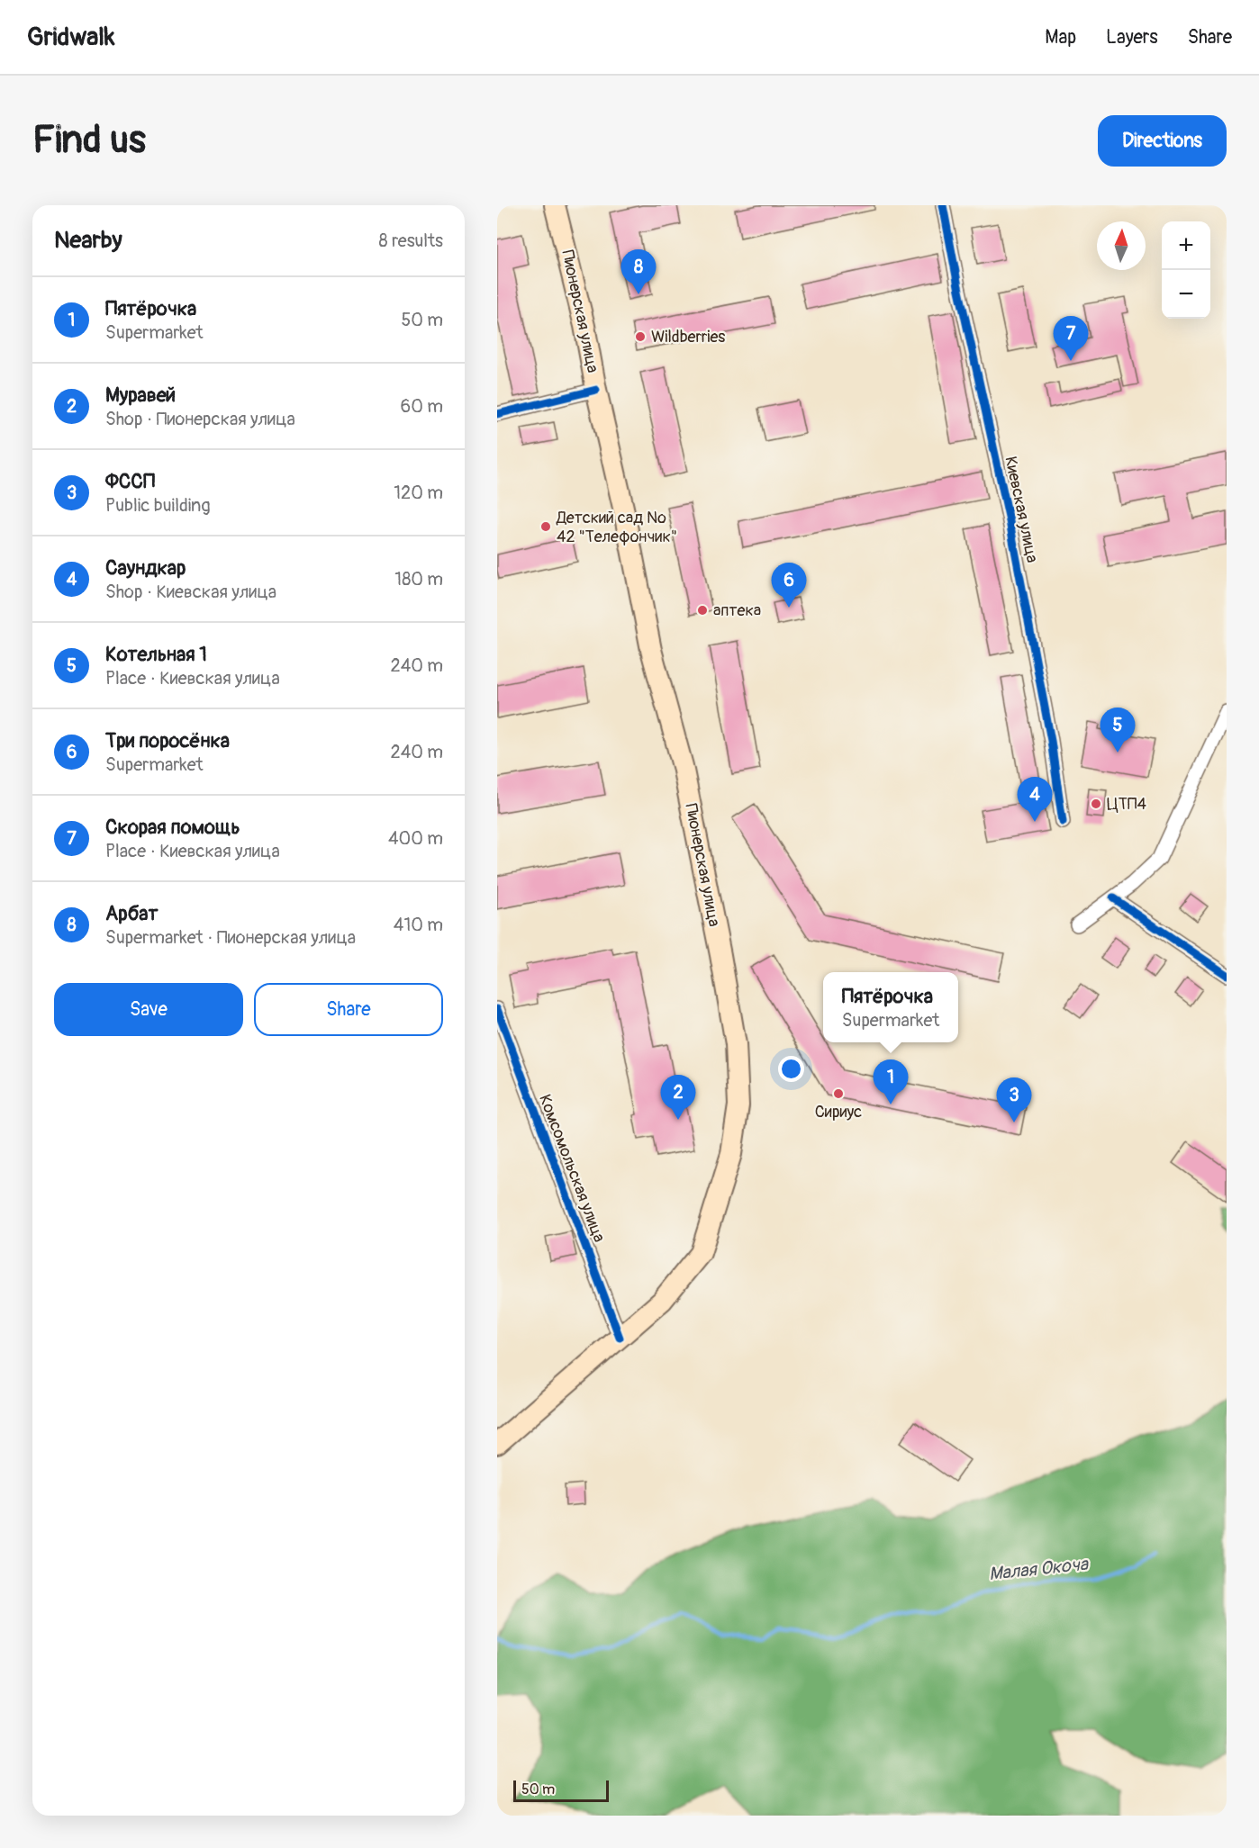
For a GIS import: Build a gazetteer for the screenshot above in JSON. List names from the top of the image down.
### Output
{
  "streets": {
    "main road": ["Пионерская улица"],
    "street": ["Киевская улица", "Комсомольская улица"]
  },
  "crossings": [
    ["Пионерская улица", "Комсомольская улица"]
  ],
  "water": ["Малая Окоча"],
  "places": [
    "Wildberries",
    "Детский сад № 42 \"Телефончик\"",
    "аптека",
    "ЦТП4",
    "Сириус"
  ],
  "scale_bar": "50 m",
  "north": "top",
  "page": {
    "header": "Gridwalk",
    "nav": ["Map", "Layers", "Share"],
    "buttons": [
      "Directions",
      ["Save", "Share"]
    ],
    "title": "Find us",
    "heading": ["Nearby", "8 results"],
    "map_buttons": ["+", "−"],
    "pins": [
      "8",
      "7",
      "6",
      "5",
      "4",
      "1",
      "2",
      "3"
    ],
    "list": [
      {
        "mark": "1",
        "name": "Пятёрочка",
        "note": "Supermarket",
        "value": "50 m"
      },
      {
        "mark": "2",
        "name": "Муравей",
        "note": "Shop · Пионерская улица",
        "value": "60 m"
      },
      {
        "mark": "3",
        "name": "ФССП",
        "note": "Public building",
        "value": "120 m"
      },
      {
        "mark": "4",
        "name": "Саундкар",
        "note": "Shop · Киевская улица",
        "value": "180 m"
      },
      {
        "mark": "5",
        "name": "Котельная 1",
        "note": "Place · Киевская улица",
        "value": "240 m"
      },
      {
        "mark": "6",
        "name": "Три поросёнка",
        "note": "Supermarket",
        "value": "240 m"
      },
      {
        "mark": "7",
        "name": "Скорая помощь",
        "note": "Place · Киевская улица",
        "value": "400 m"
      },
      {
        "mark": "8",
        "name": "Арбат",
        "note": "Supermarket · Пионерская улица",
        "value": "410 m"
      }
    ],
    "popup": ["Пятёрочка", "Supermarket"],
    "scale": "50 m"
  }
}
